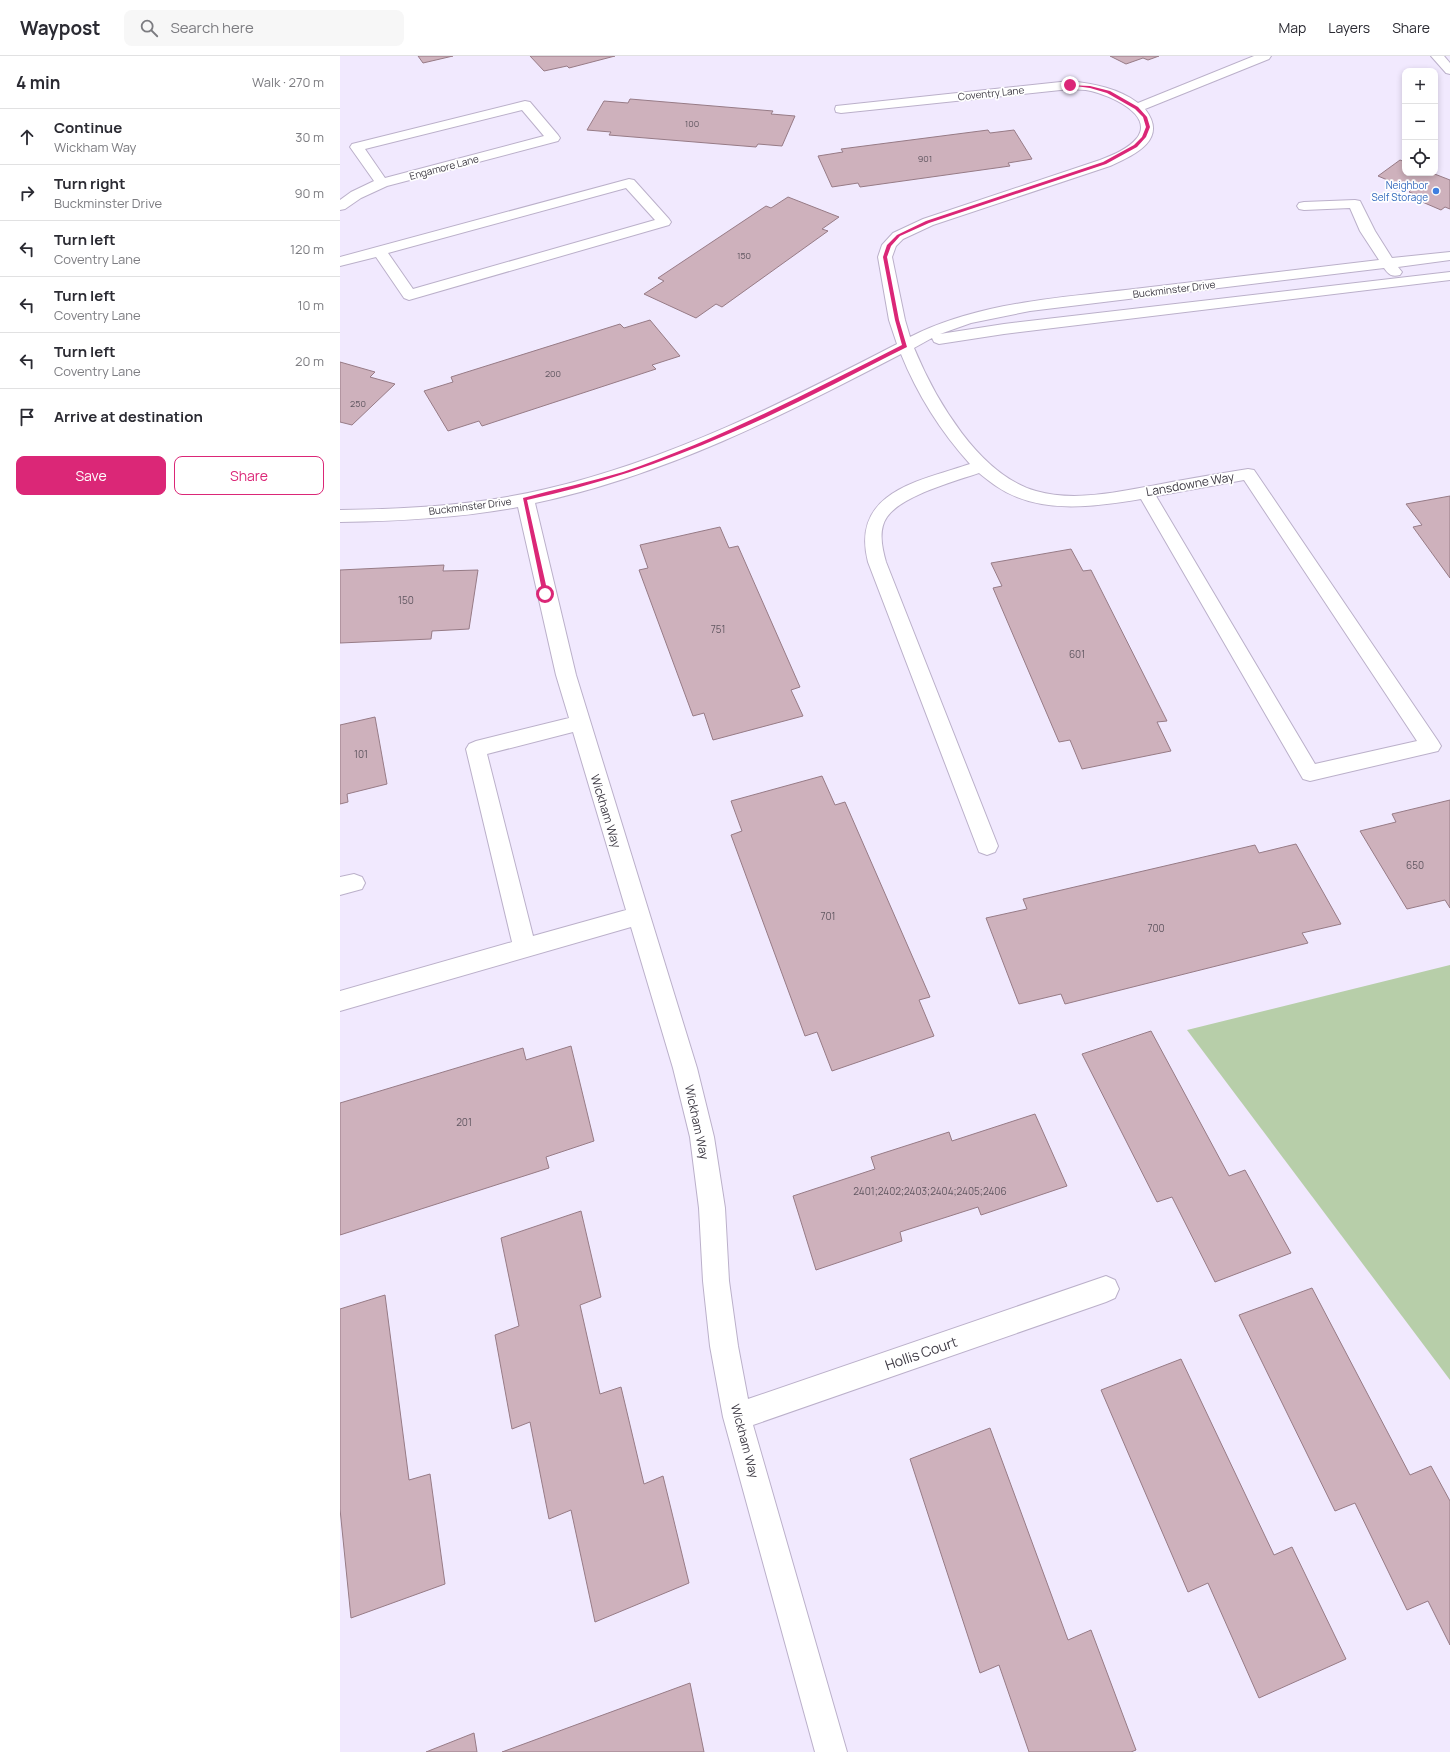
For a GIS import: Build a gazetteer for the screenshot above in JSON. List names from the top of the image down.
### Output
{
  "streets": {
    "street": [
      "Coventry Lane",
      "Engamore Lane",
      "Buckminster Drive",
      "Lansdowne Way",
      "Wickham Way",
      "Hollis Court"
    ]
  },
  "crossings": [
    ["Coventry Lane", "Buckminster Drive"],
    ["Coventry Lane", "Lansdowne Way"],
    ["Buckminster Drive", "Lansdowne Way"],
    ["Buckminster Drive", "Wickham Way"],
    ["Wickham Way", "Hollis Court"]
  ],
  "places": ["Neighbor Self Storage"],
  "house_numbers": [
    "100",
    "901",
    "150",
    "200",
    "250",
    "150",
    "751",
    "601",
    "101",
    "650",
    "701",
    "700",
    "201",
    "2401;2402;2403;2404;2405;2406"
  ],
  "page": {
    "header": "Waypost",
    "search": "Search here",
    "nav": ["Map", "Layers", "Share"],
    "heading": ["4 min", "Walk · 270 m"],
    "map_buttons": ["+", "−"],
    "list": [
      ["Continue", "Wickham Way", "30 m"],
      ["Turn right", "Buckminster Drive", "90 m"],
      ["Turn left", "Coventry Lane", "120 m"],
      ["Turn left", "Coventry Lane", "10 m"],
      ["Turn left", "Coventry Lane", "20 m"],
      "Arrive at destination"
    ],
    "buttons": ["Save", "Share"]
  }
}
